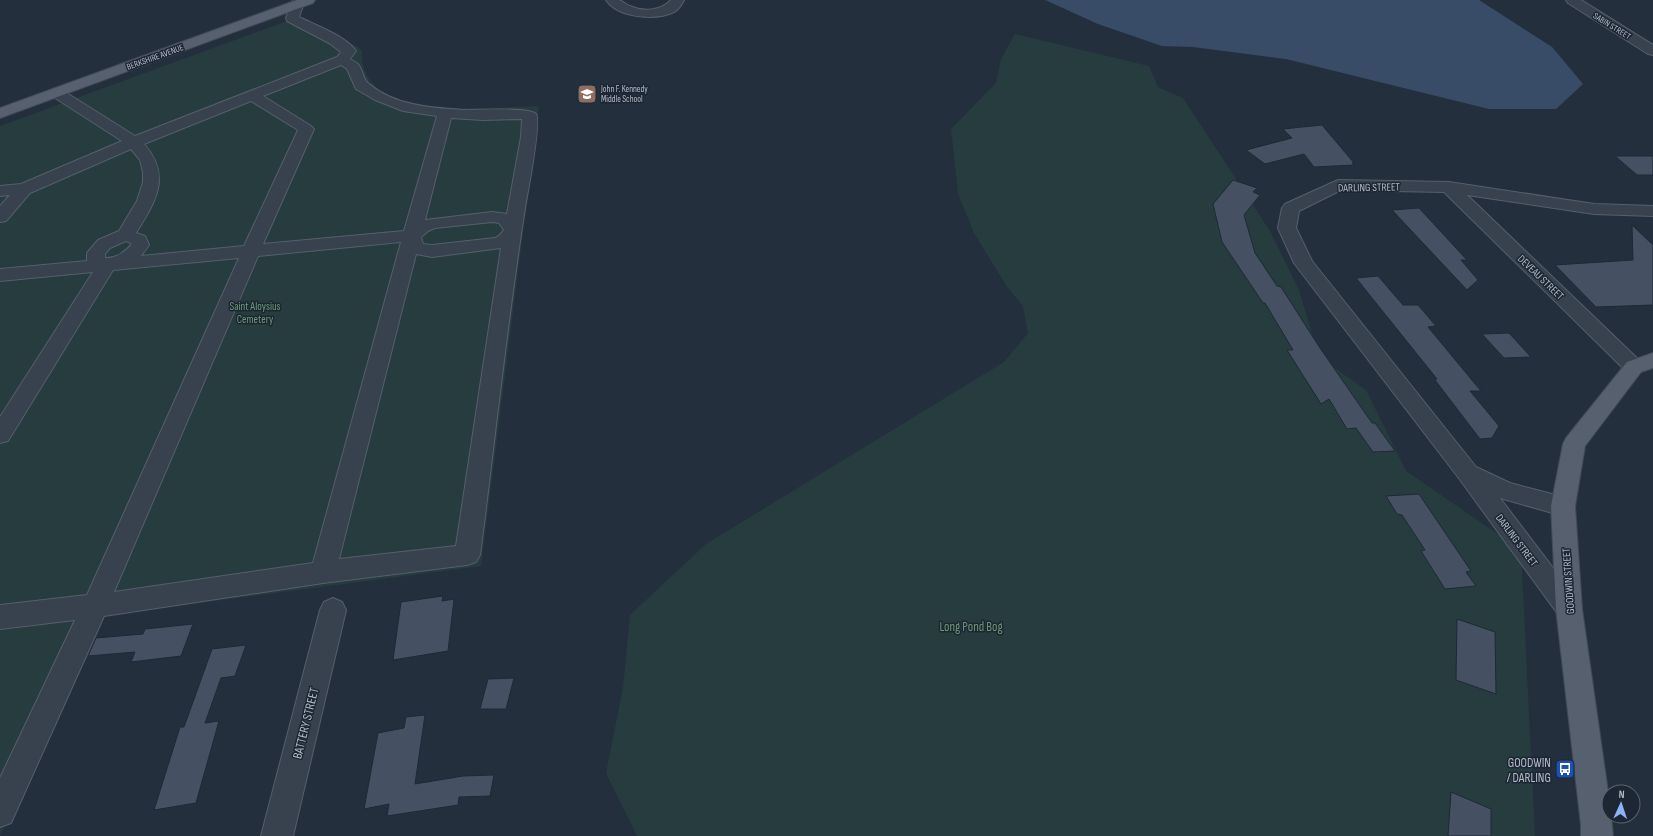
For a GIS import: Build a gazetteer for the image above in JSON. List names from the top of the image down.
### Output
{
  "streets": {
    "main road": ["BERKSHIRE AVENUE", "GOODWIN STREET"],
    "street": [
      "SABIN STREET",
      "DARLING STREET",
      "DEVEAU STREET",
      "BATTERY STREET"
    ]
  },
  "crossings": [
    ["DARLING STREET", "DEVEAU STREET"],
    ["DARLING STREET", "GOODWIN STREET"],
    ["DEVEAU STREET", "GOODWIN STREET"]
  ],
  "parks": ["Saint Aloysius Cemetery", "Long Pond Bog"],
  "places": {
    "school or university": ["John F. Kennedy Middle School"],
    "bus stop": ["GOODWIN / DARLING"]
  },
  "north": "top"
}
